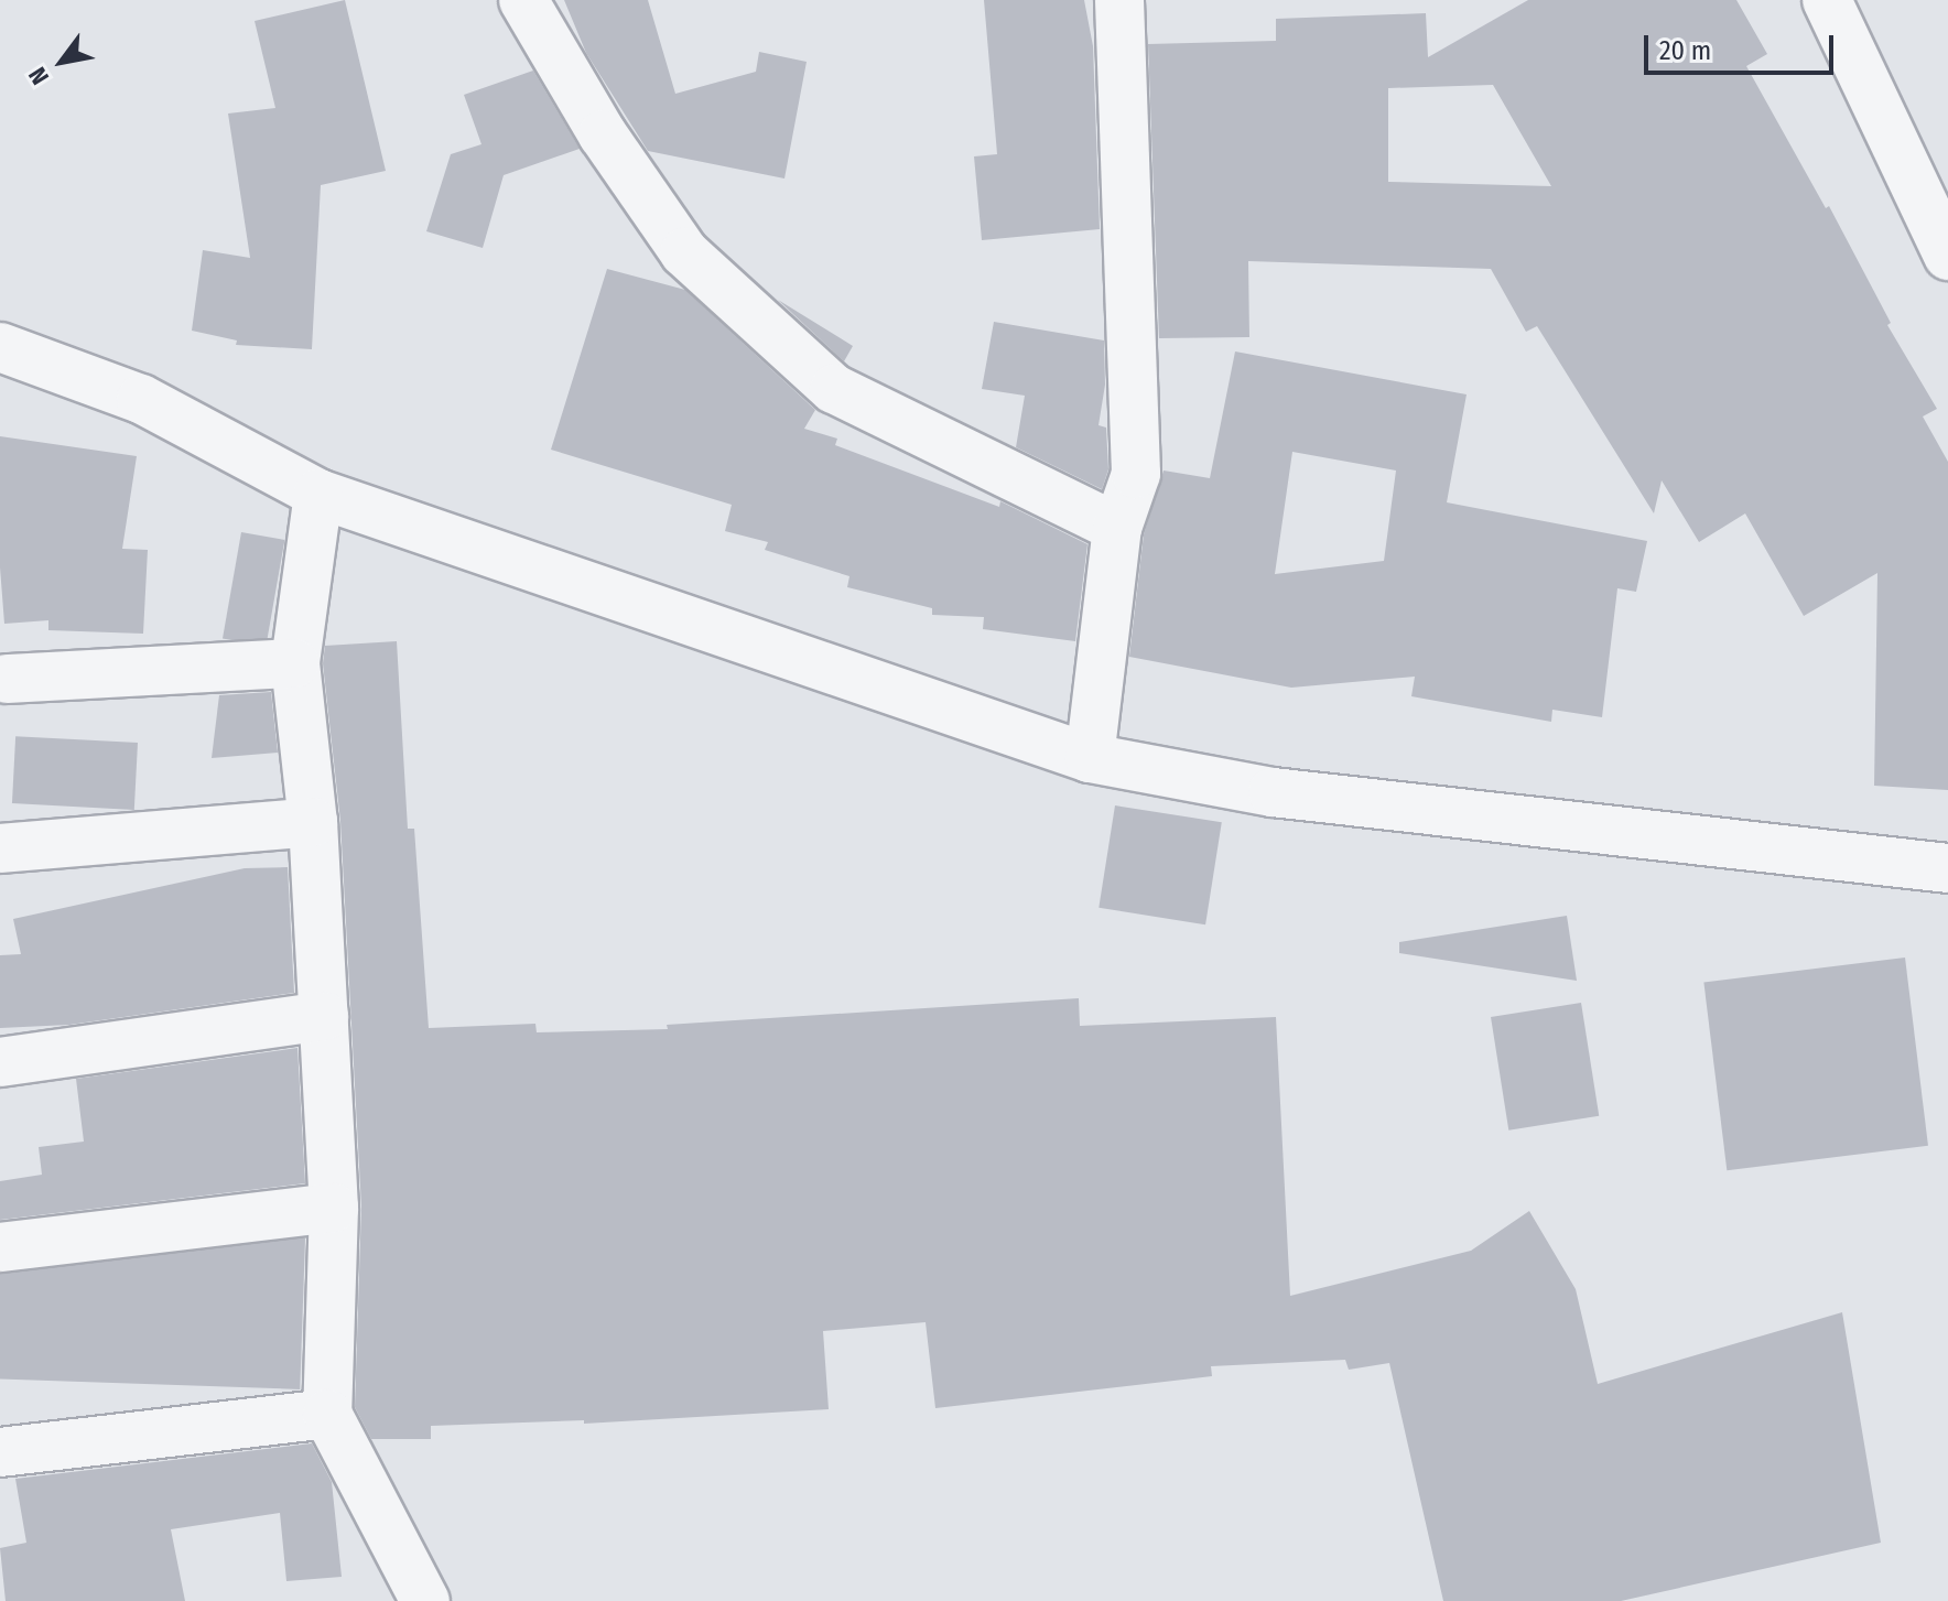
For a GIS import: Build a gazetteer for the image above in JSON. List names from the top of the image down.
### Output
{
  "scale_bar": "20 m",
  "north": "bottom left"
}
